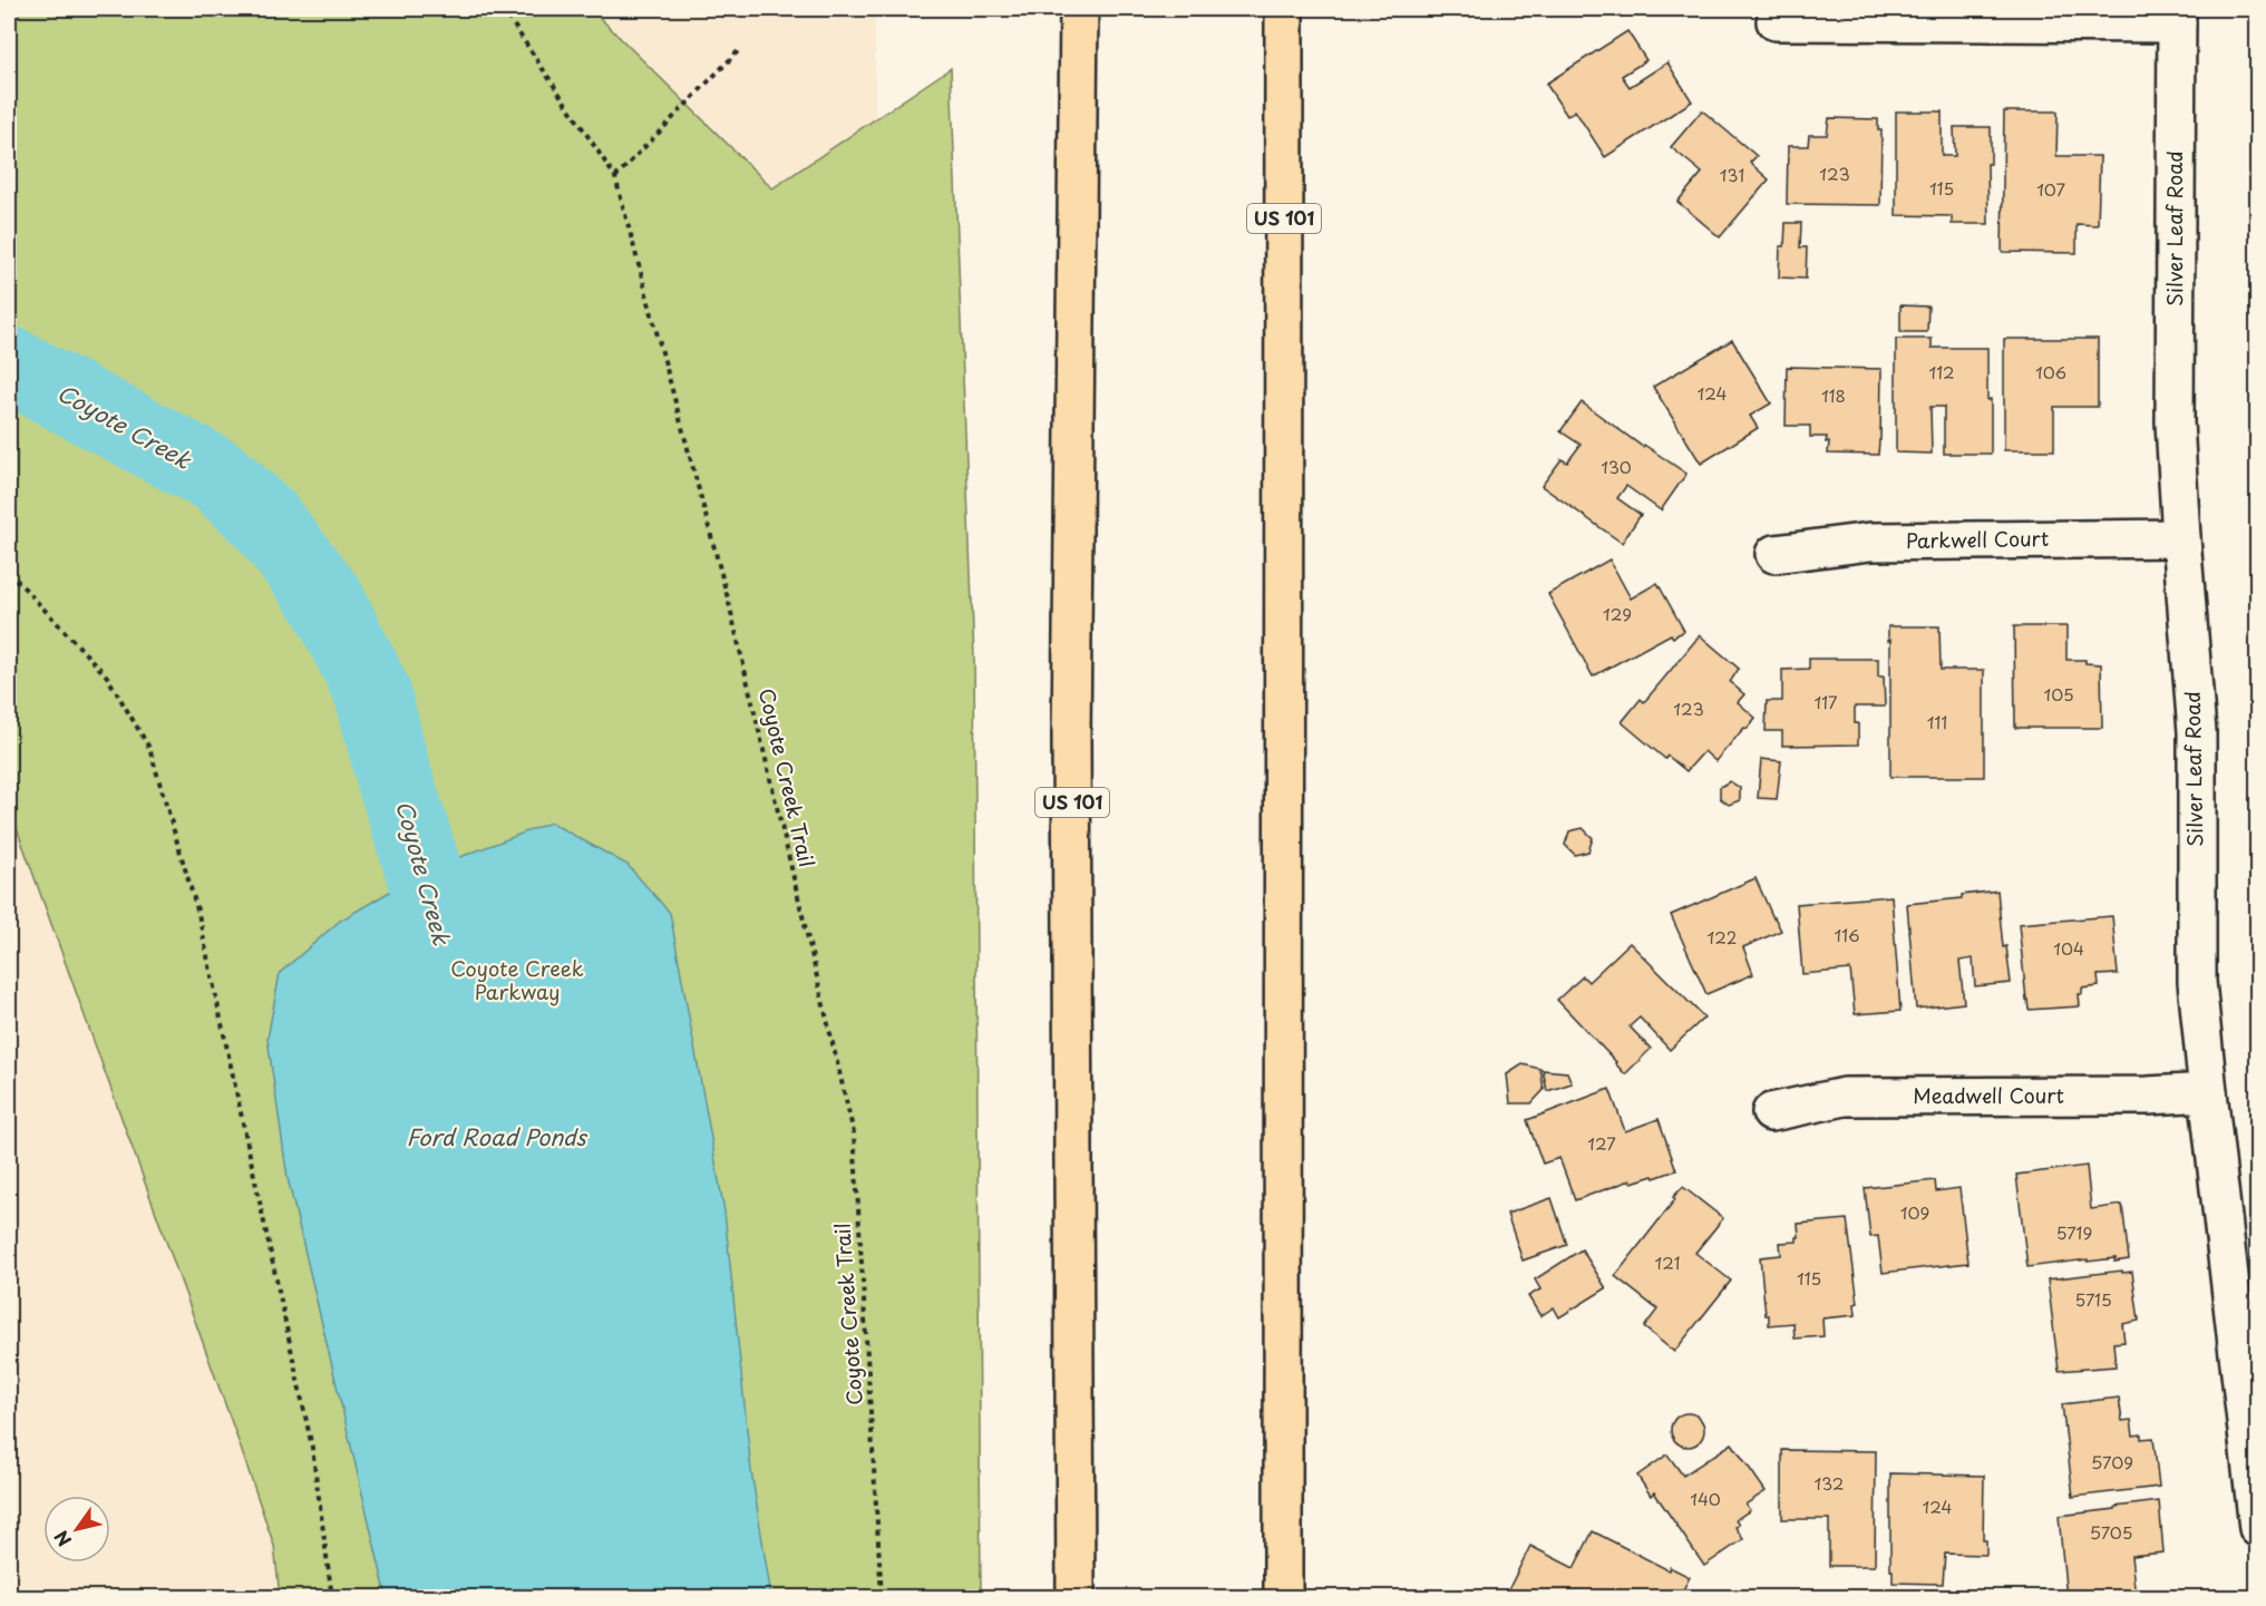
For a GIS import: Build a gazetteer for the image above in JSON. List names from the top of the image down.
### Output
{
  "streets": {
    "highway": ["US 101"],
    "street": ["Silver Leaf Road", "Parkwell Court", "Meadwell Court"],
    "path": ["Coyote Creek Trail"]
  },
  "crossings": [
    ["Silver Leaf Road", "Parkwell Court"],
    ["Silver Leaf Road", "Meadwell Court"]
  ],
  "water": ["Coyote Creek", "Ford Road Ponds"],
  "parks": ["Coyote Creek Parkway"],
  "house_numbers": [
    "123",
    "131",
    "115",
    "107",
    "112",
    "106",
    "124",
    "118",
    "130",
    "129",
    "105",
    "117",
    "123",
    "111",
    "116",
    "122",
    "104",
    "127",
    "109",
    "5719",
    "121",
    "115",
    "5715",
    "5709",
    "132",
    "140",
    "124",
    "5705"
  ],
  "north": "bottom left"
}
